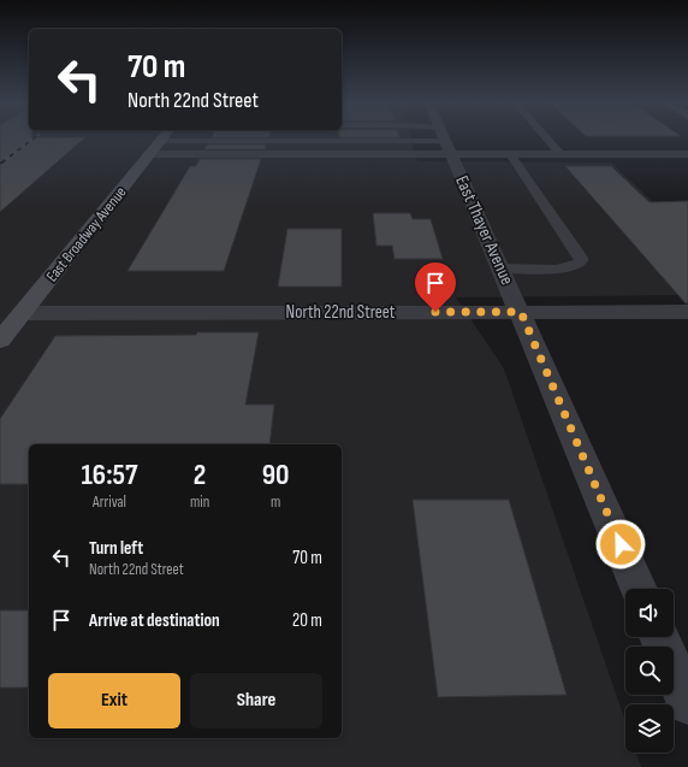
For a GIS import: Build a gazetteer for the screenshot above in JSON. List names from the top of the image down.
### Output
{
  "streets": {
    "street": ["East Thayer Avenue", "East Broadway Avenue", "North 22nd Street"]
  },
  "crossings": [
    ["East Thayer Avenue", "North 22nd Street"],
    ["East Broadway Avenue", "North 22nd Street"]
  ],
  "page": {
    "turn": ["70 m", "North 22nd Street"],
    "eta": [
      "16:57",
      "Arrival",
      "2",
      "min",
      "90",
      "m"
    ],
    "list": [
      {
        "name": "Turn left",
        "note": "North 22nd Street",
        "value": "70 m"
      },
      {
        "name": "Arrive at destination",
        "value": "20 m"
      }
    ],
    "buttons": ["Exit", "Share"]
  }
}
